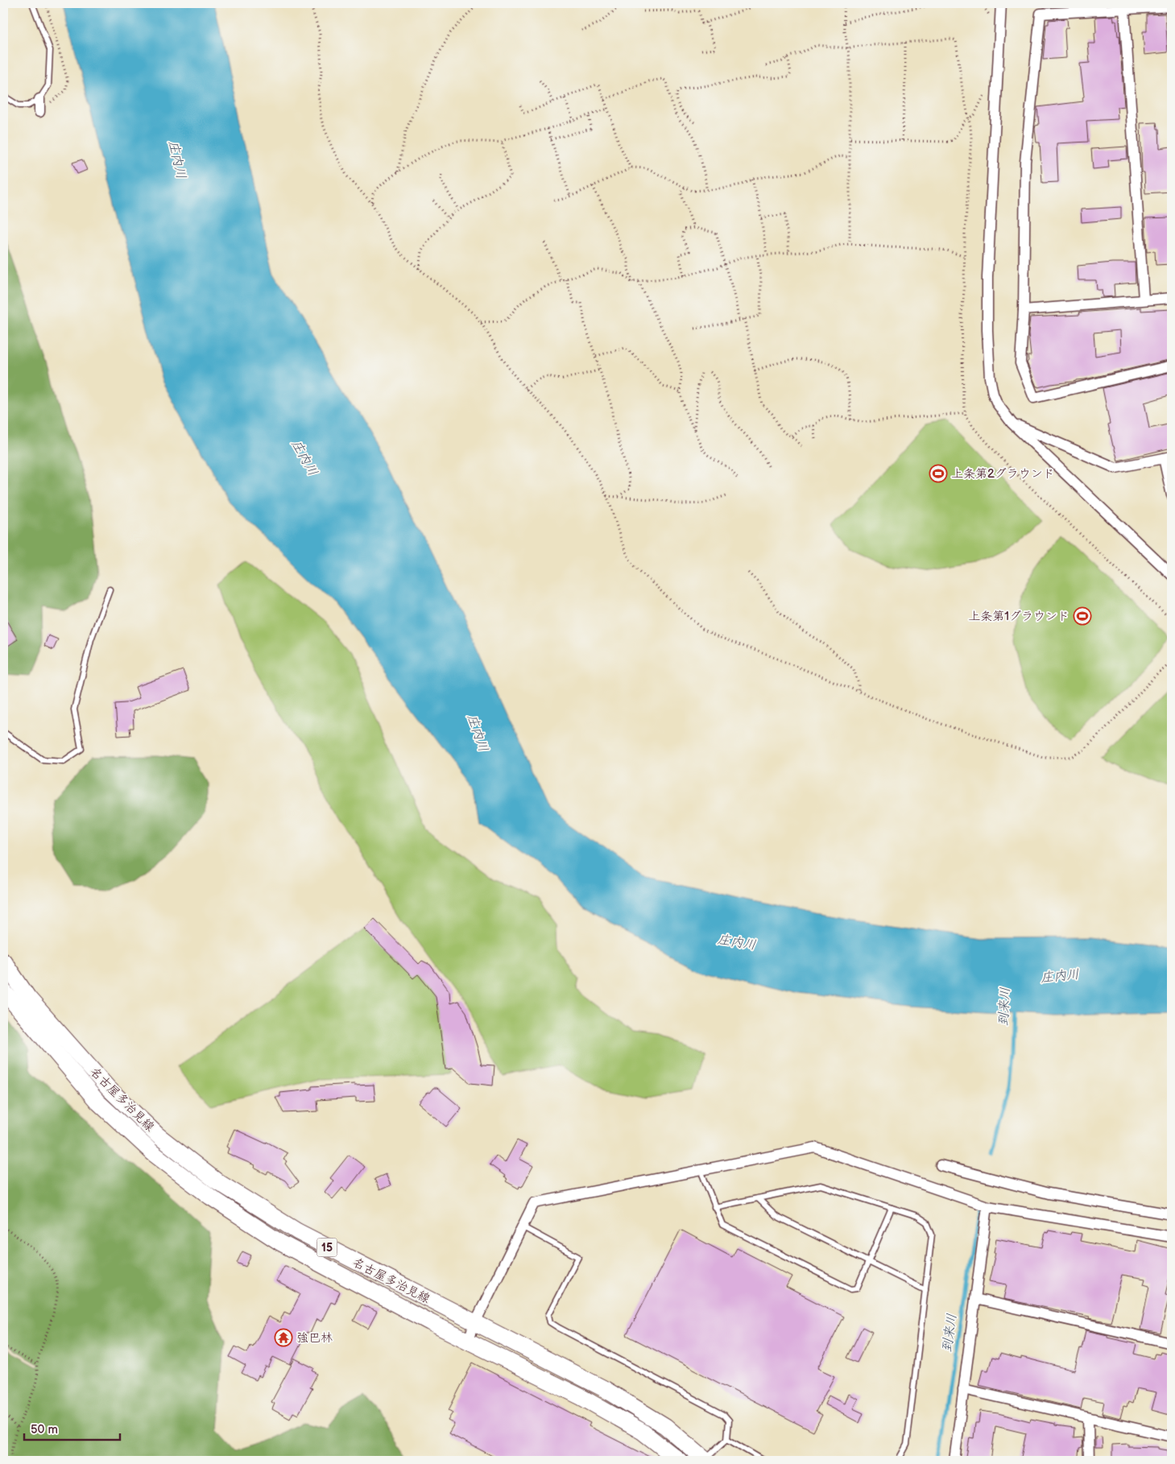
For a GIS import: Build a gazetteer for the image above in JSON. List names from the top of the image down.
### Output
{
  "streets": {
    "main road": ["名古屋多治見線", "15"]
  },
  "water": ["庄内川", "到来川"],
  "places": {
    "sports": ["上条第2グラウンド", "上条第1グラウンド"],
    "temple": ["強巴林"]
  },
  "scale_bar": "50 m"
}
